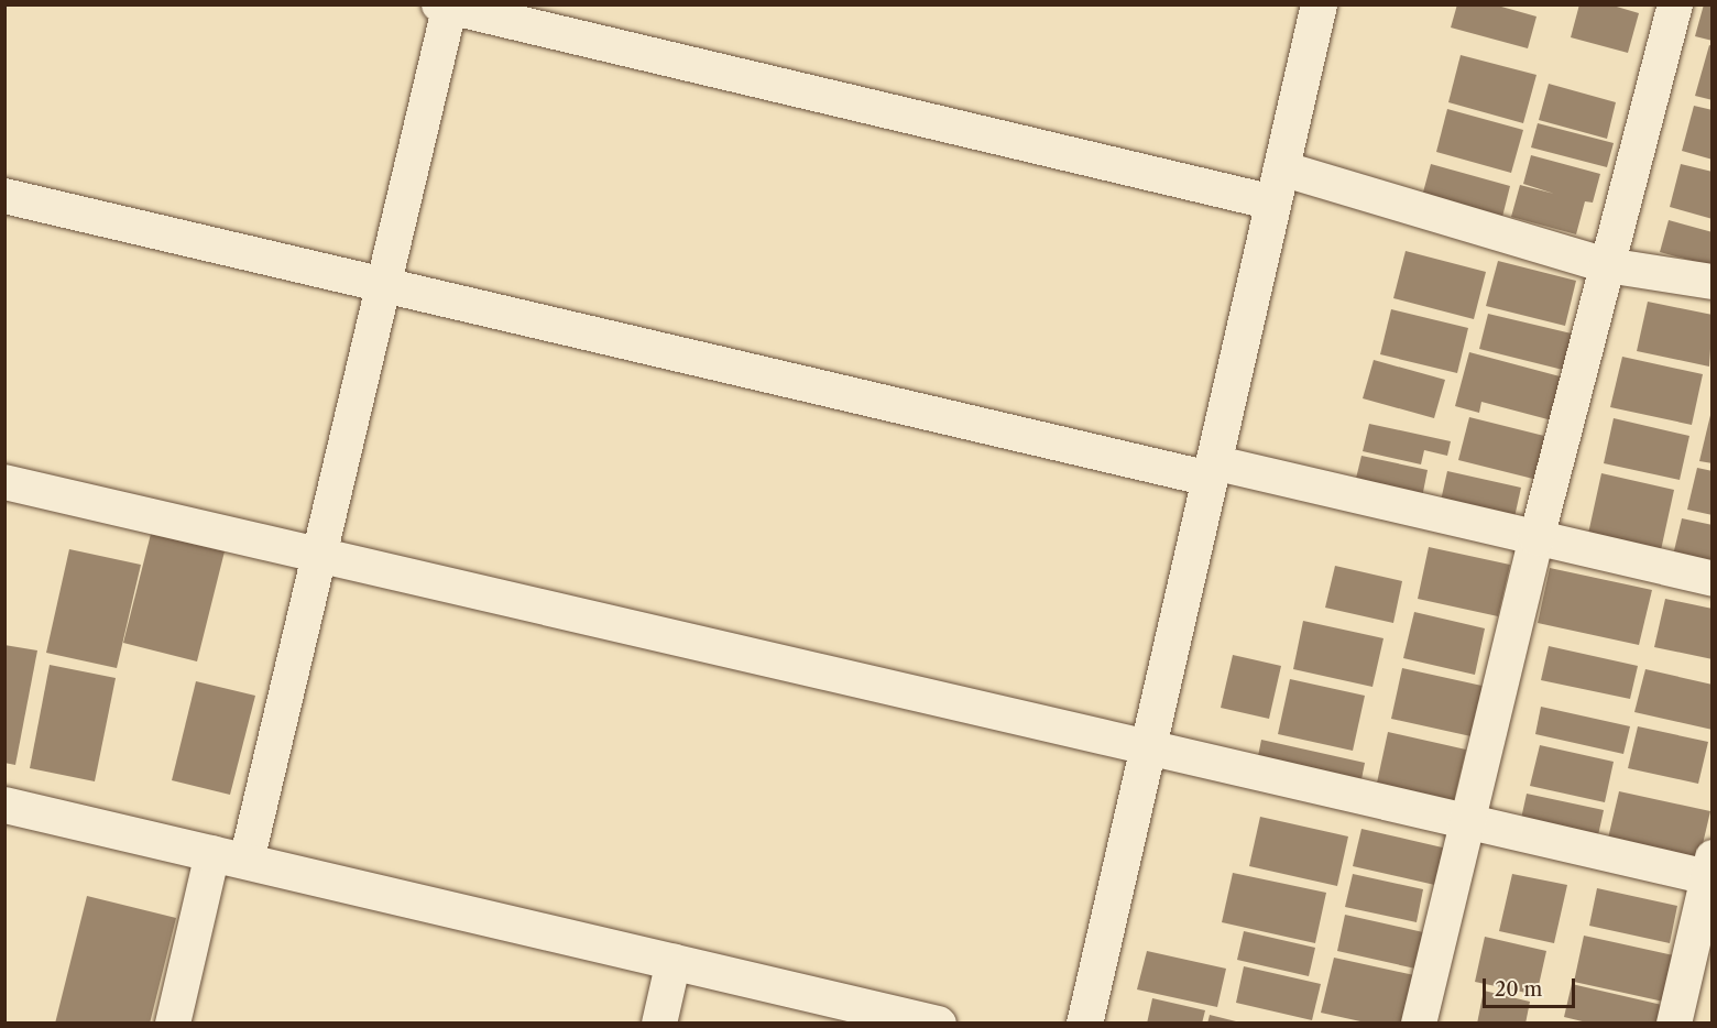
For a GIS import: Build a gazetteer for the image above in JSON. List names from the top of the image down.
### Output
{
  "scale_bar": "20 m"
}
